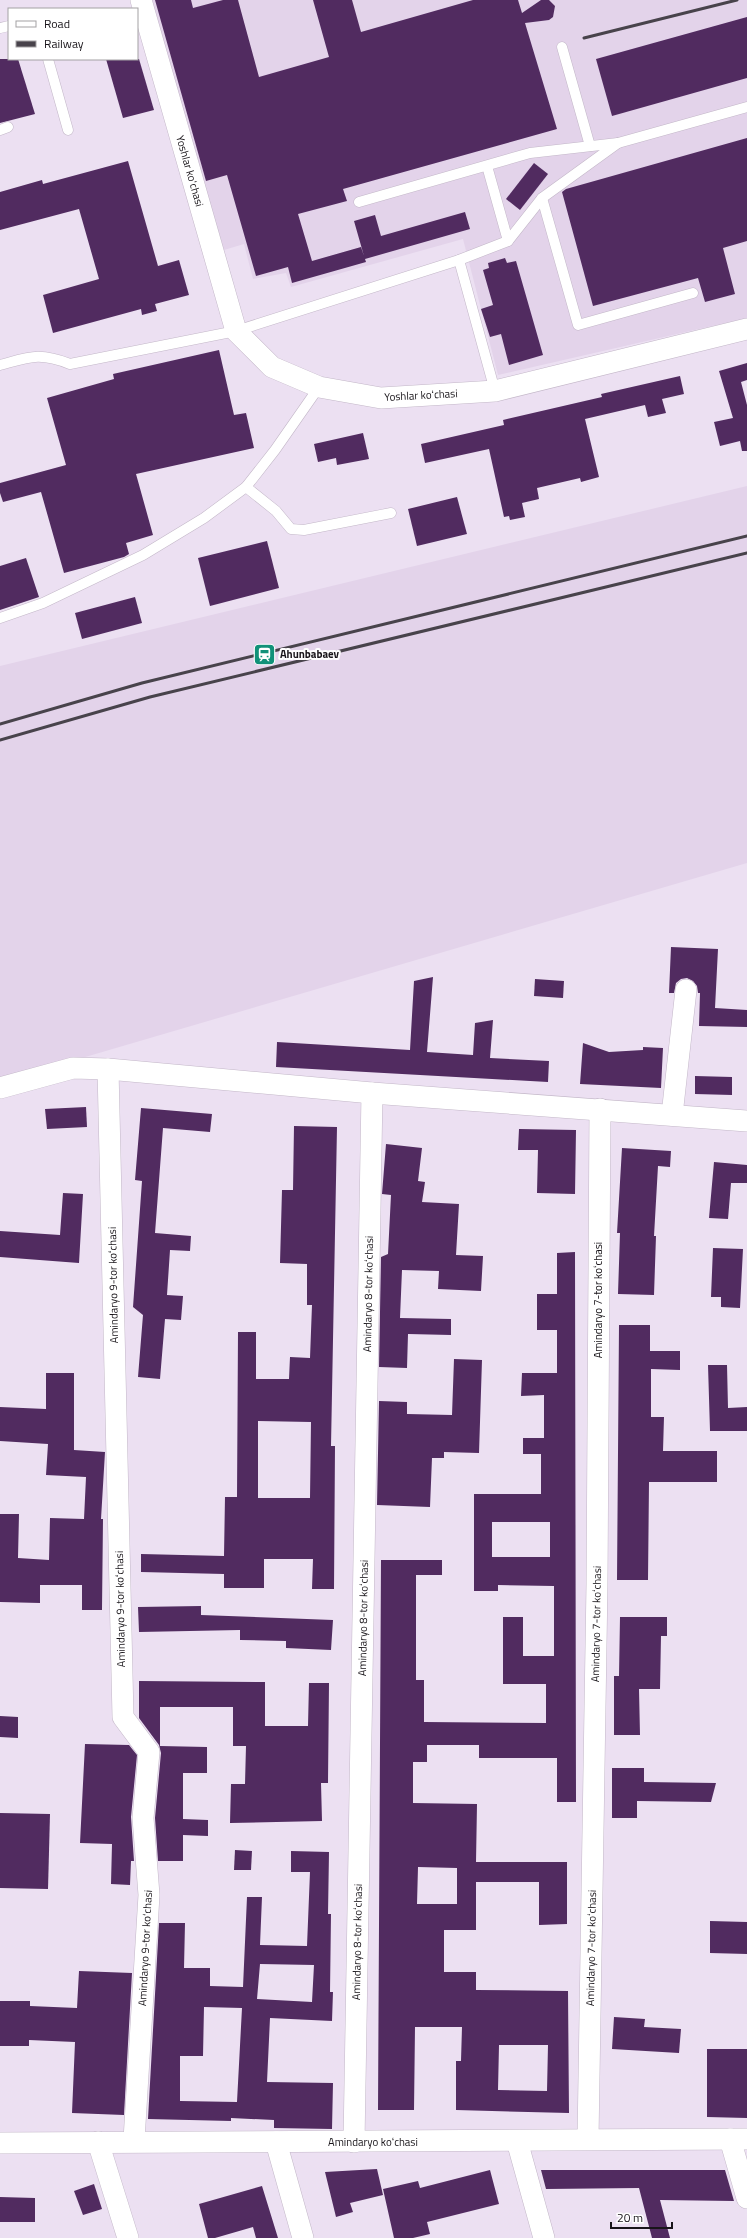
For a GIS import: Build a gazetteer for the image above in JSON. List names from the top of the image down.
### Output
{
  "streets": {
    "street": [
      "Yoshlar koʻchasi",
      "Amindaryo 9-tor koʻchasi",
      "Amindaryo 8-tor koʻchasi",
      "Amindaryo 7-tor koʻchasi",
      "Amindaryo koʻchasi"
    ]
  },
  "crossings": [
    ["Amindaryo 9-tor koʻchasi", "Amindaryo koʻchasi"],
    ["Amindaryo 8-tor koʻchasi", "Amindaryo koʻchasi"],
    ["Amindaryo 7-tor koʻchasi", "Amindaryo koʻchasi"]
  ],
  "places": {
    "station": ["Ahunbabaev"]
  },
  "legend": ["Road", "Railway"],
  "scale_bar": "20 m"
}
